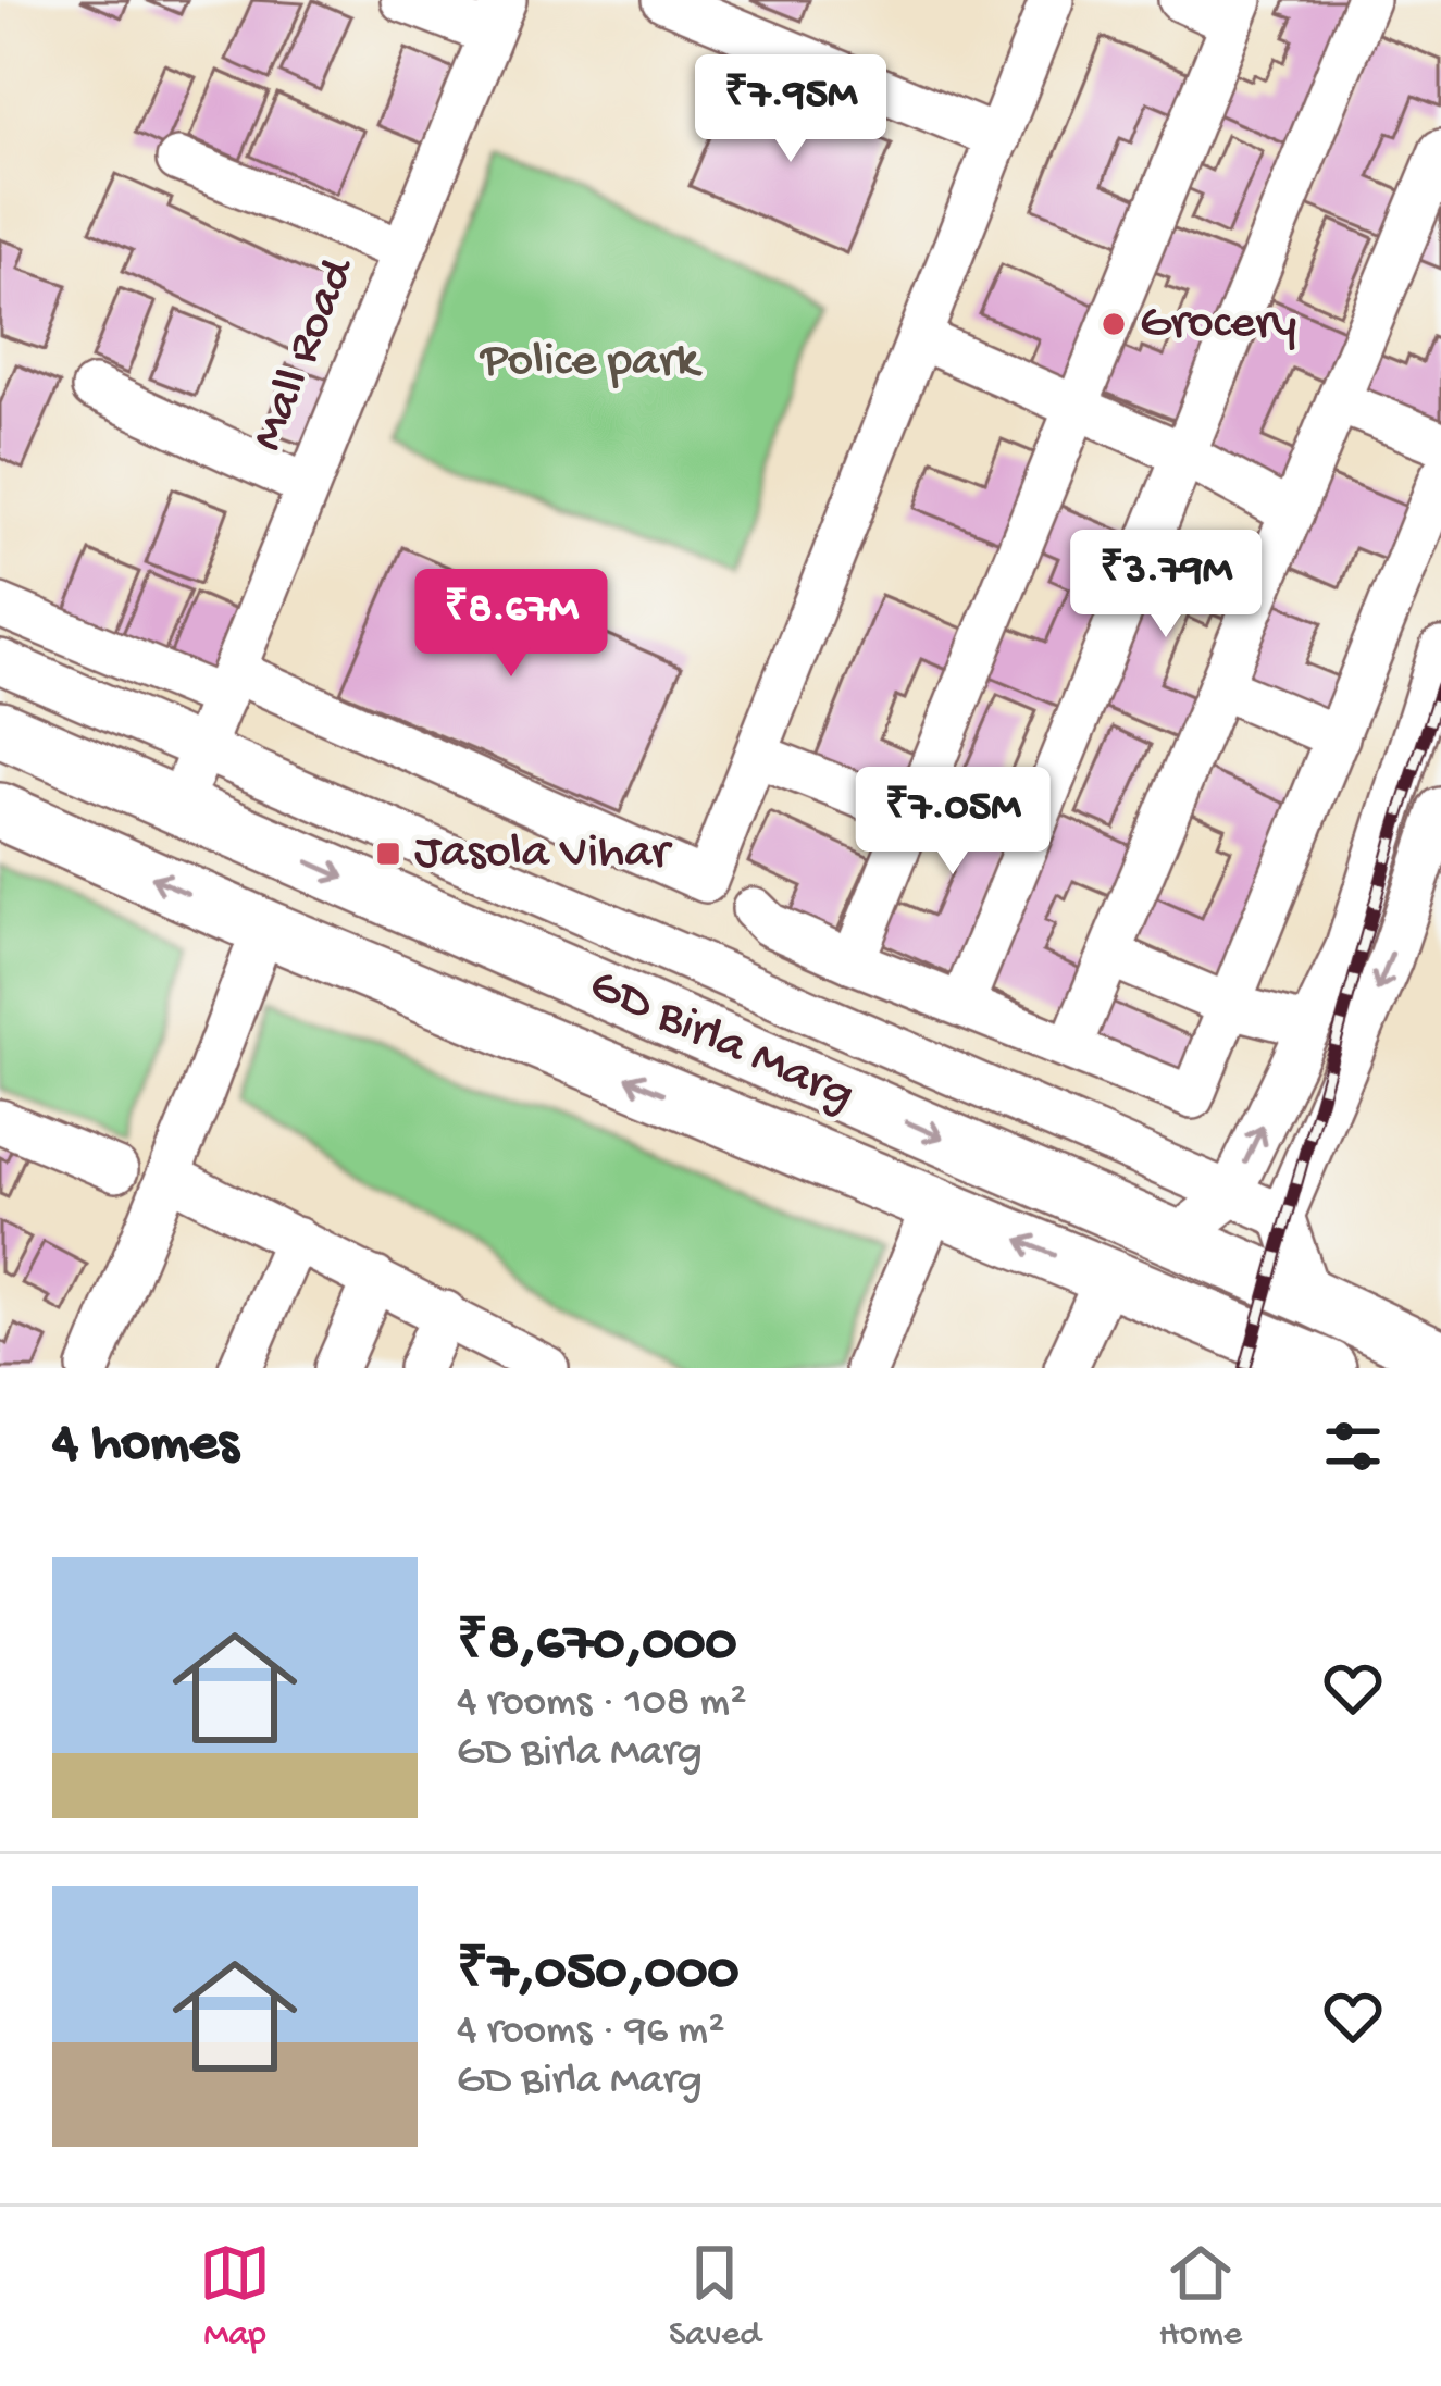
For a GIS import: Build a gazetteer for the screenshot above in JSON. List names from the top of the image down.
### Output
{
  "streets": {
    "main road": ["GD Birla Marg"],
    "street": ["Mall Road"]
  },
  "crossings": [
    ["Mall Road", "GD Birla Marg"]
  ],
  "parks": ["Police park"],
  "places": {
    "other": ["Grocery"],
    "transit": ["Jasola Vihar"]
  },
  "page": {
    "price": [
      "₹7.95M",
      "₹3.79M",
      "₹8.67M",
      "₹7.05M"
    ],
    "heading": "4 homes",
    "list": [
      {
        "name": "₹8,670,000",
        "note": "4 rooms · 108 m² · GD Birla Marg"
      },
      {
        "name": "₹7,050,000",
        "note": "4 rooms · 96 m² · GD Birla Marg"
      }
    ],
    "tabs": ["Map", "Saved", "Home"]
  }
}
